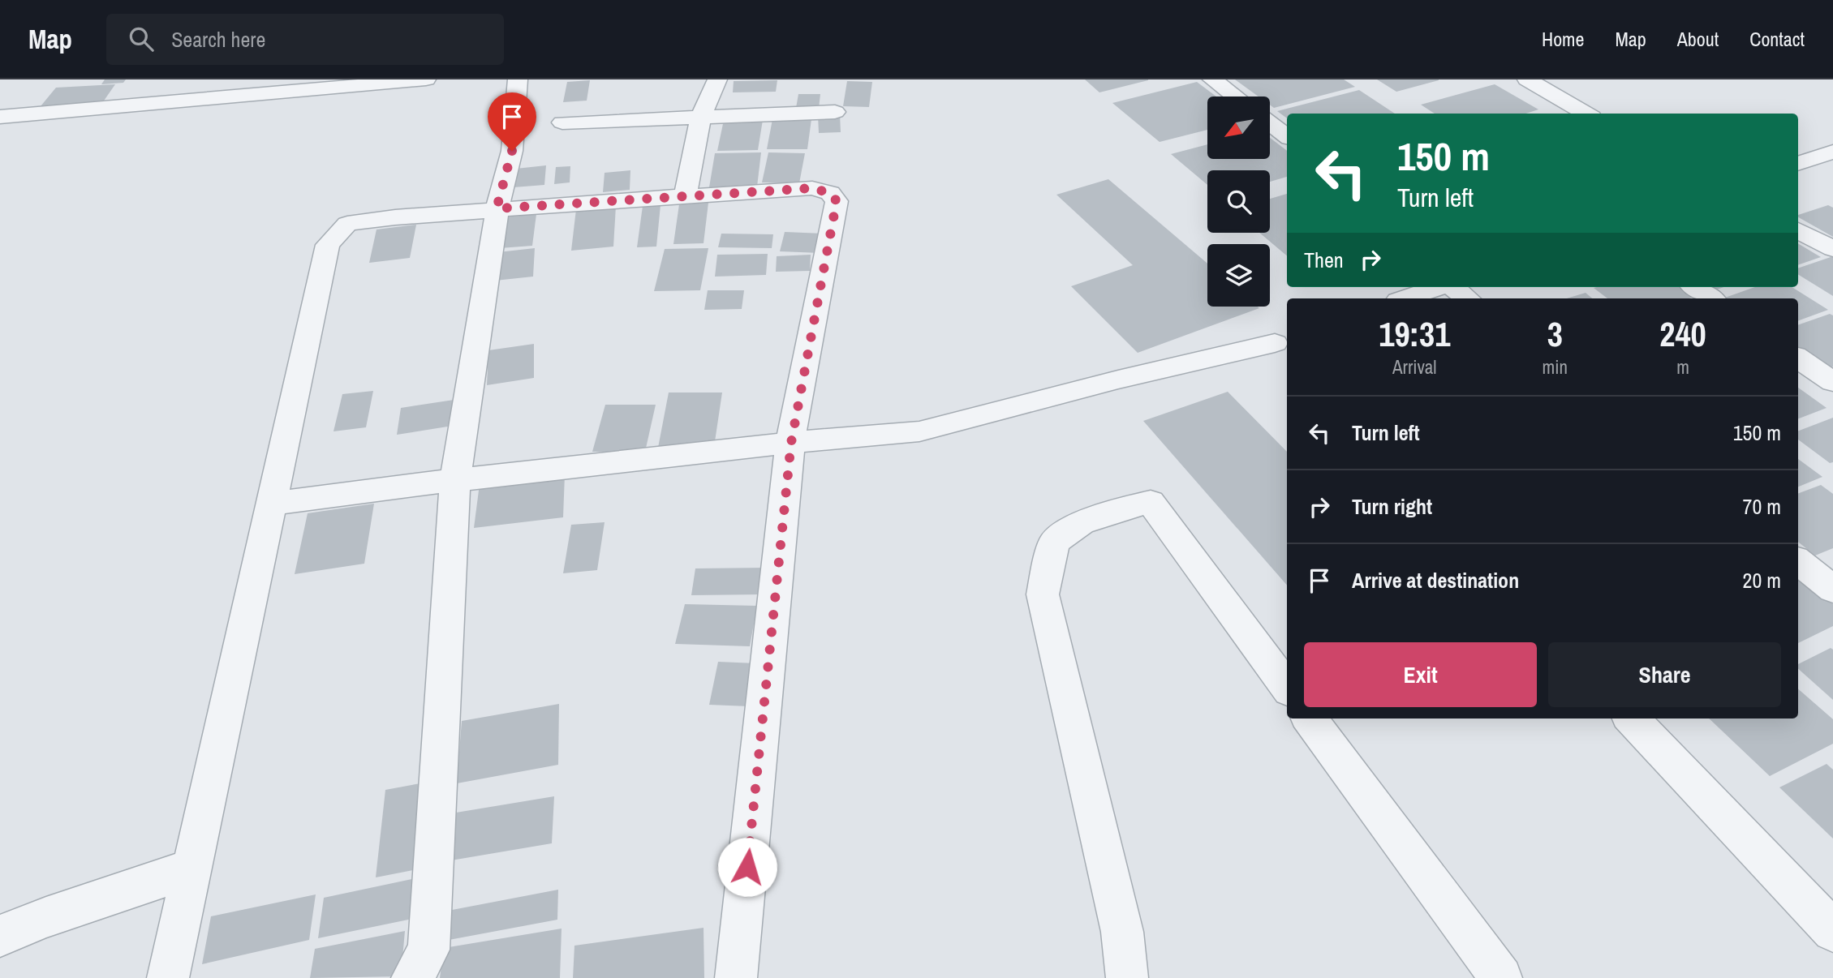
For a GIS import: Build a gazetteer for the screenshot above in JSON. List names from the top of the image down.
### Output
{
  "north": "bottom left",
  "page": {
    "header": "Map",
    "search": "Search here",
    "nav": [
      "Home",
      "Map",
      "About",
      "Contact"
    ],
    "turn": ["150 m", "Turn left"],
    "then": "Then",
    "eta": [
      "19:31",
      "Arrival",
      "3",
      "min",
      "240",
      "m"
    ],
    "list": [
      {
        "name": "Turn left",
        "value": "150 m"
      },
      {
        "name": "Turn right",
        "value": "70 m"
      },
      {
        "name": "Arrive at destination",
        "value": "20 m"
      }
    ],
    "buttons": ["Exit", "Share"]
  }
}
